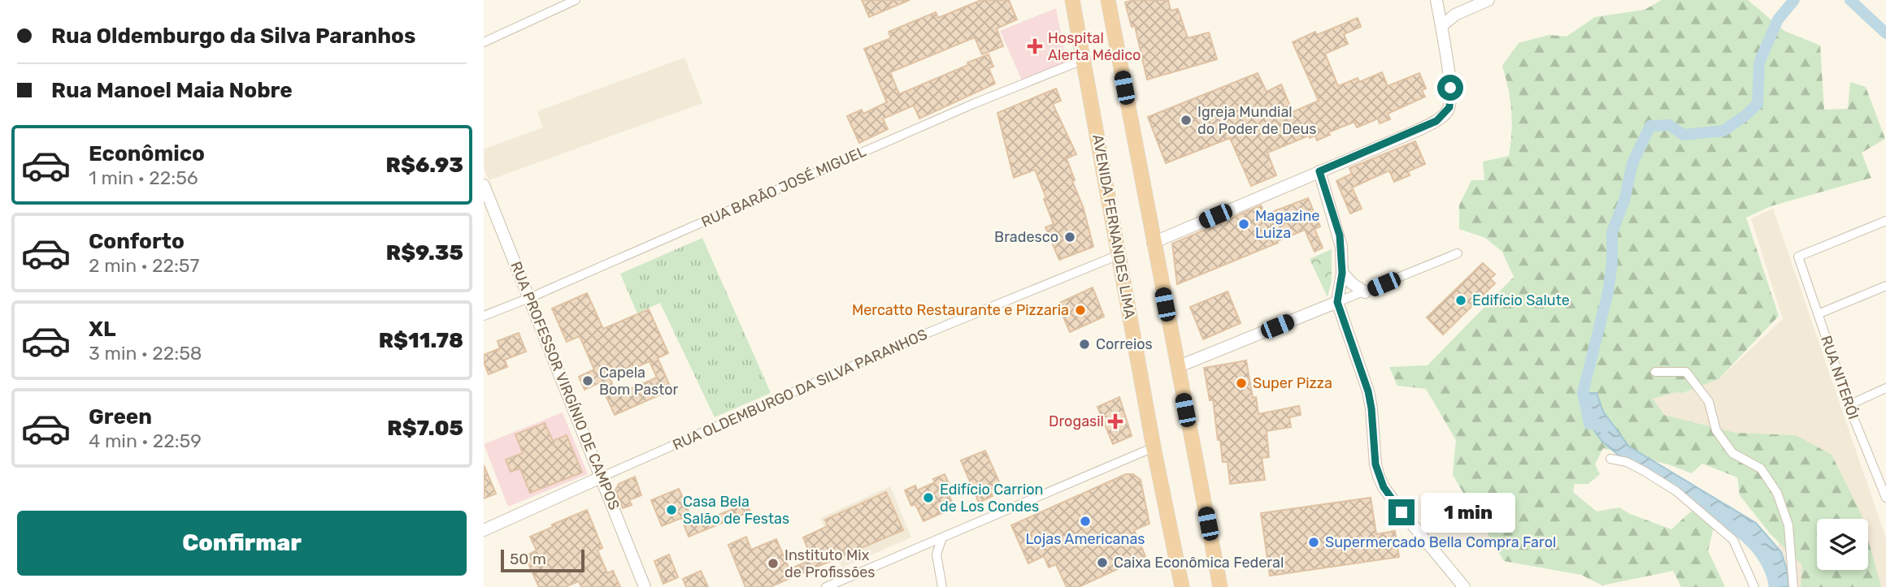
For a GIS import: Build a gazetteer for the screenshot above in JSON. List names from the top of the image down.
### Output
{
  "streets": {
    "highway": ["AVENIDA FERNANDES LIMA"],
    "street": [
      "RUA BARÃO JOSÉ MIGUEL",
      "RUA NITERÓI",
      "RUA PROFESSOR VIRGÍNIO DE CAMPOS",
      "RUA OLDEMBURGO DA SILVA PARANHOS"
    ]
  },
  "crossings": [
    ["RUA BARÃO JOSÉ MIGUEL", "AVENIDA FERNANDES LIMA"],
    ["RUA BARÃO JOSÉ MIGUEL", "RUA PROFESSOR VIRGÍNIO DE CAMPOS"],
    ["AVENIDA FERNANDES LIMA", "RUA OLDEMBURGO DA SILVA PARANHOS"],
    ["RUA PROFESSOR VIRGÍNIO DE CAMPOS", "RUA OLDEMBURGO DA SILVA PARANHOS"]
  ],
  "places": {
    "health": ["Hospital Alerta Médico", "Drogasil"],
    "other": [
      "Igreja Mundial do Poder de Deus",
      "Magazine Luiza",
      "Bradesco",
      "Edifício Salute",
      "Mercatto Restaurante e Pizzaria",
      "Correios",
      "Capela Bom Pastor",
      "Super Pizza",
      "Edifício Carrion de Los Condes",
      "Casa Bela Salão de Festas",
      "Lojas Americanas",
      "Supermercado Bella Compra Farol",
      "Caixa Econômica Federal",
      "Instituto Mix de Profissões"
    ]
  },
  "scale_bar": "50 m",
  "page": {
    "banner": ["Rua Oldemburgo da Silva Paranhos", "Rua Manoel Maia Nobre"],
    "list": [
      {
        "name": "Econômico",
        "note": "1 min · 22:56",
        "value": "R$6.93"
      },
      {
        "name": "Conforto",
        "note": "2 min · 22:57",
        "value": "R$9.35"
      },
      {
        "name": "XL",
        "note": "3 min · 22:58",
        "value": "R$11.78"
      },
      {
        "name": "Green",
        "note": "4 min · 22:59",
        "value": "R$7.05"
      }
    ],
    "bubble": "1 min",
    "buttons": "Confirmar",
    "scale": "50 m"
  }
}
